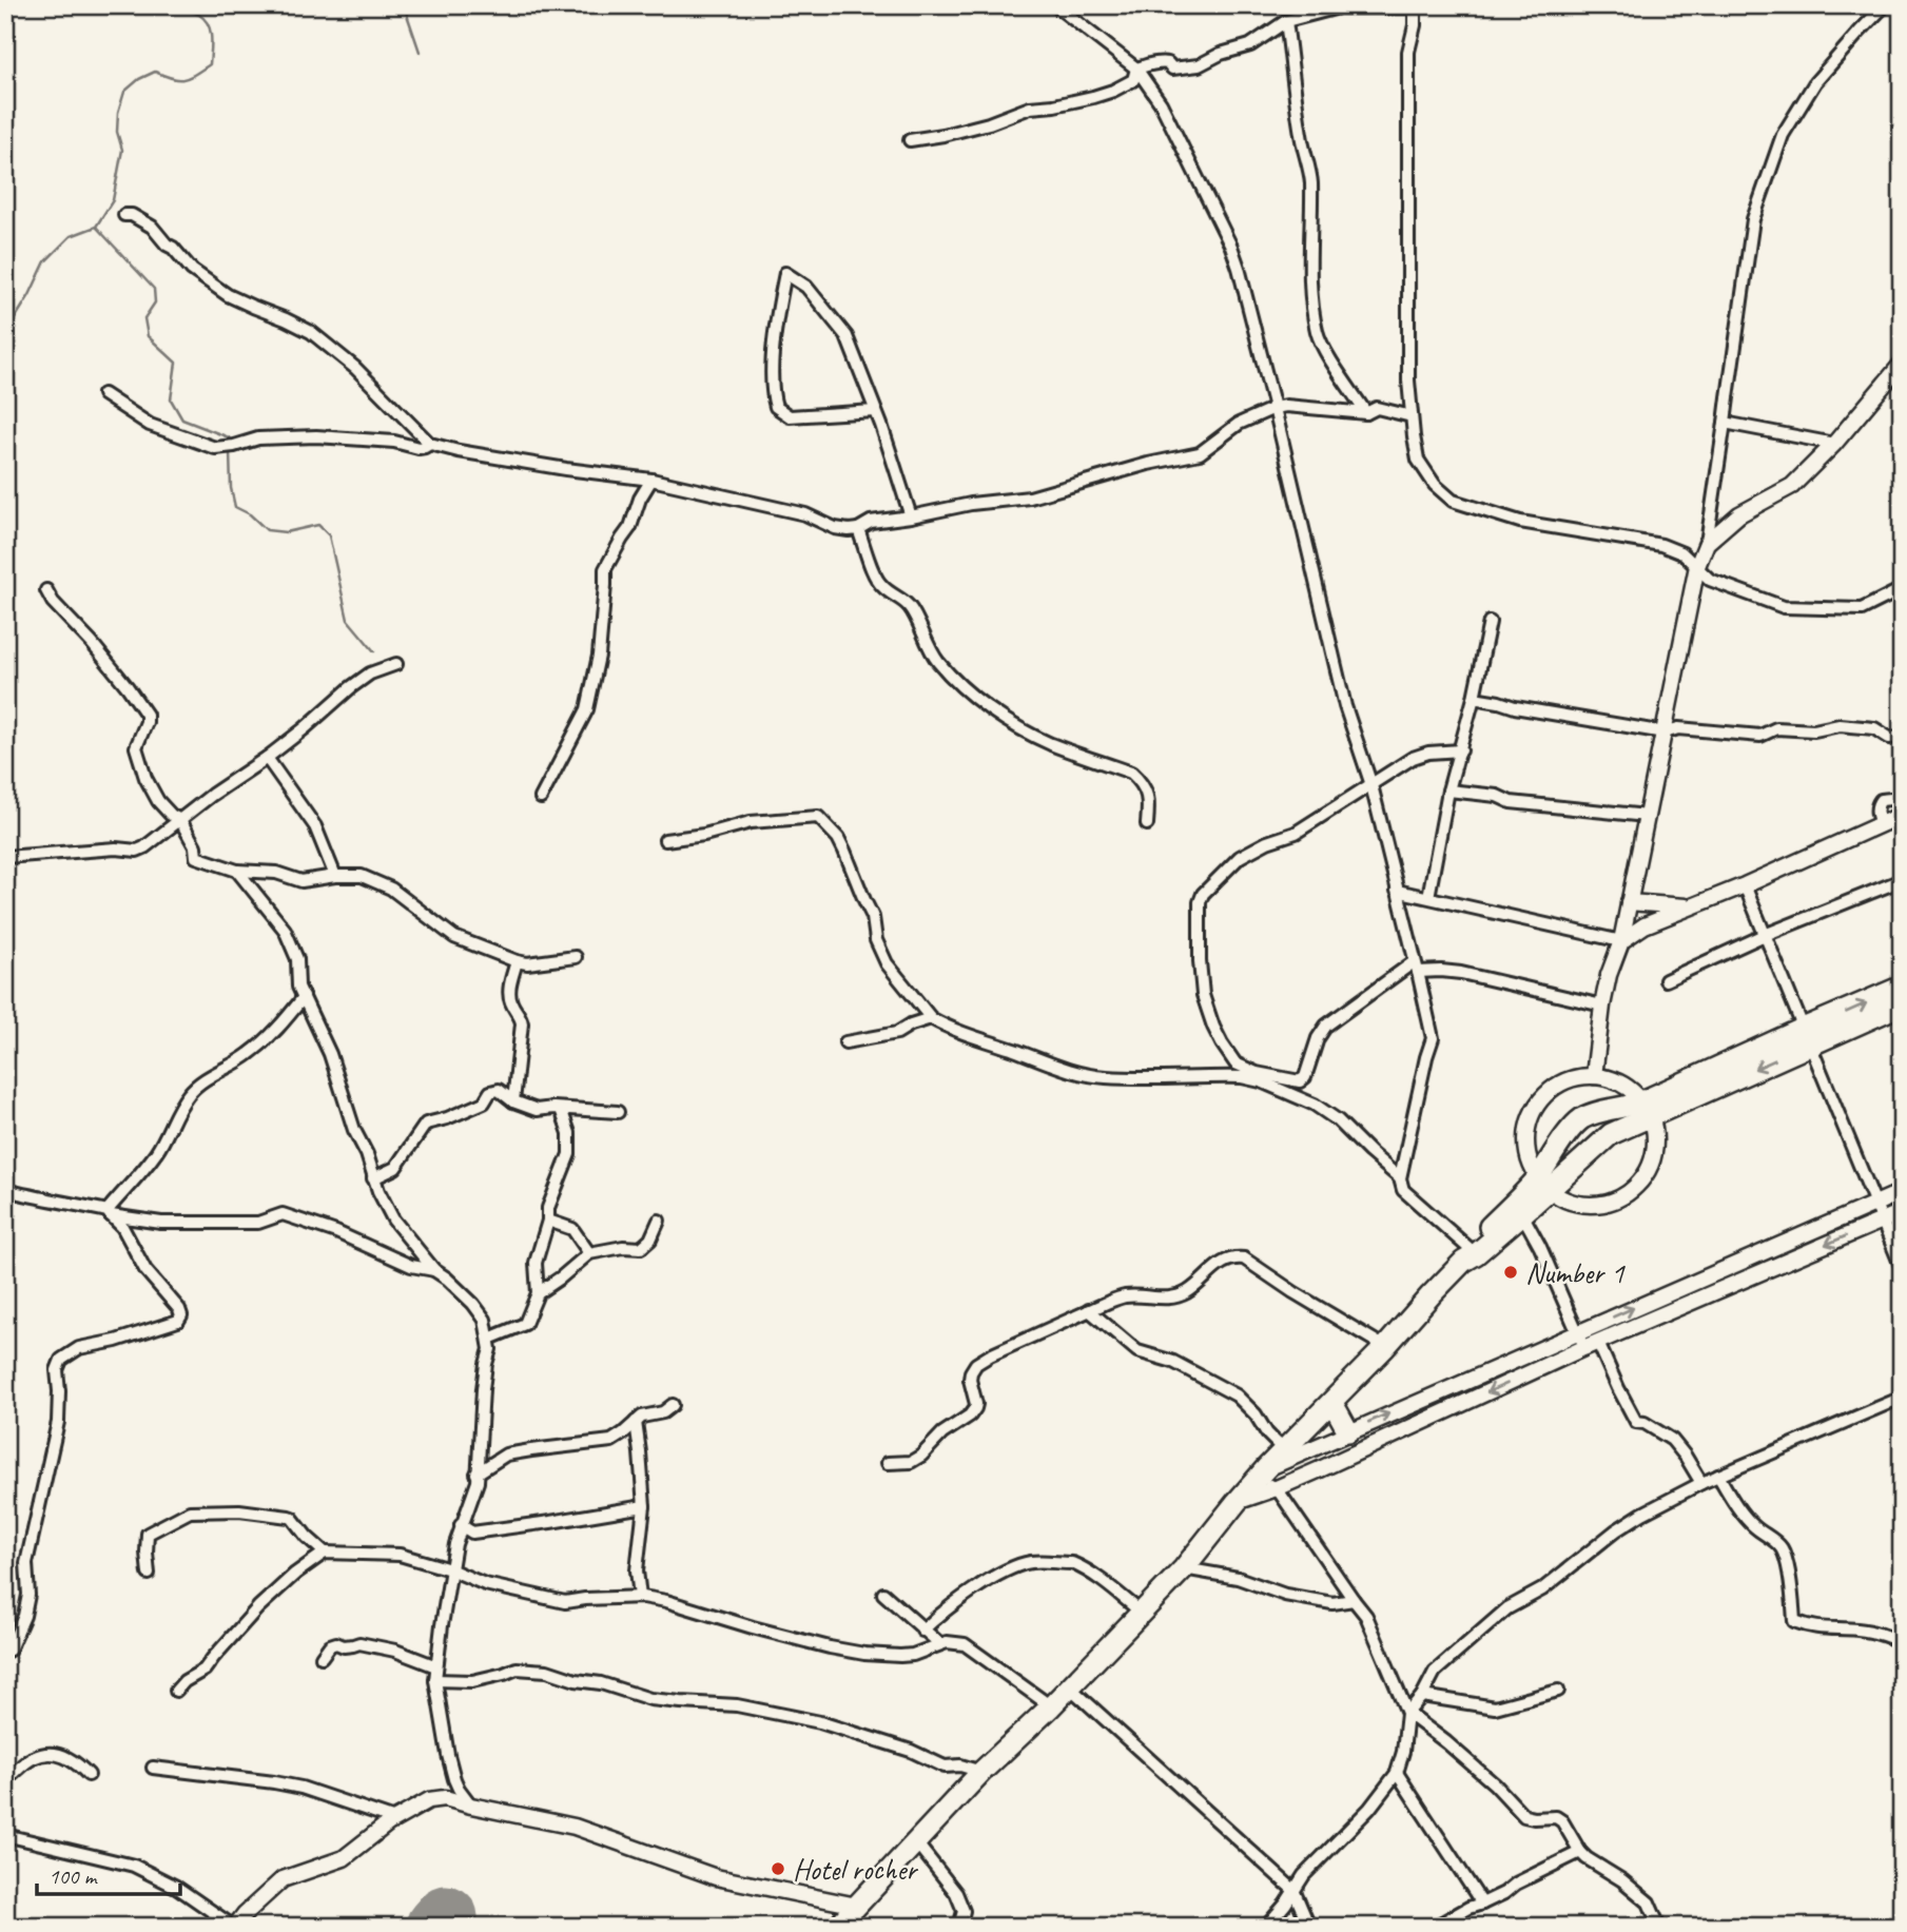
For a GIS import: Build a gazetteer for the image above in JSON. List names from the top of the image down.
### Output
{
  "places": ["Number 1", "Hotel rocher"],
  "scale_bar": "100 m"
}
